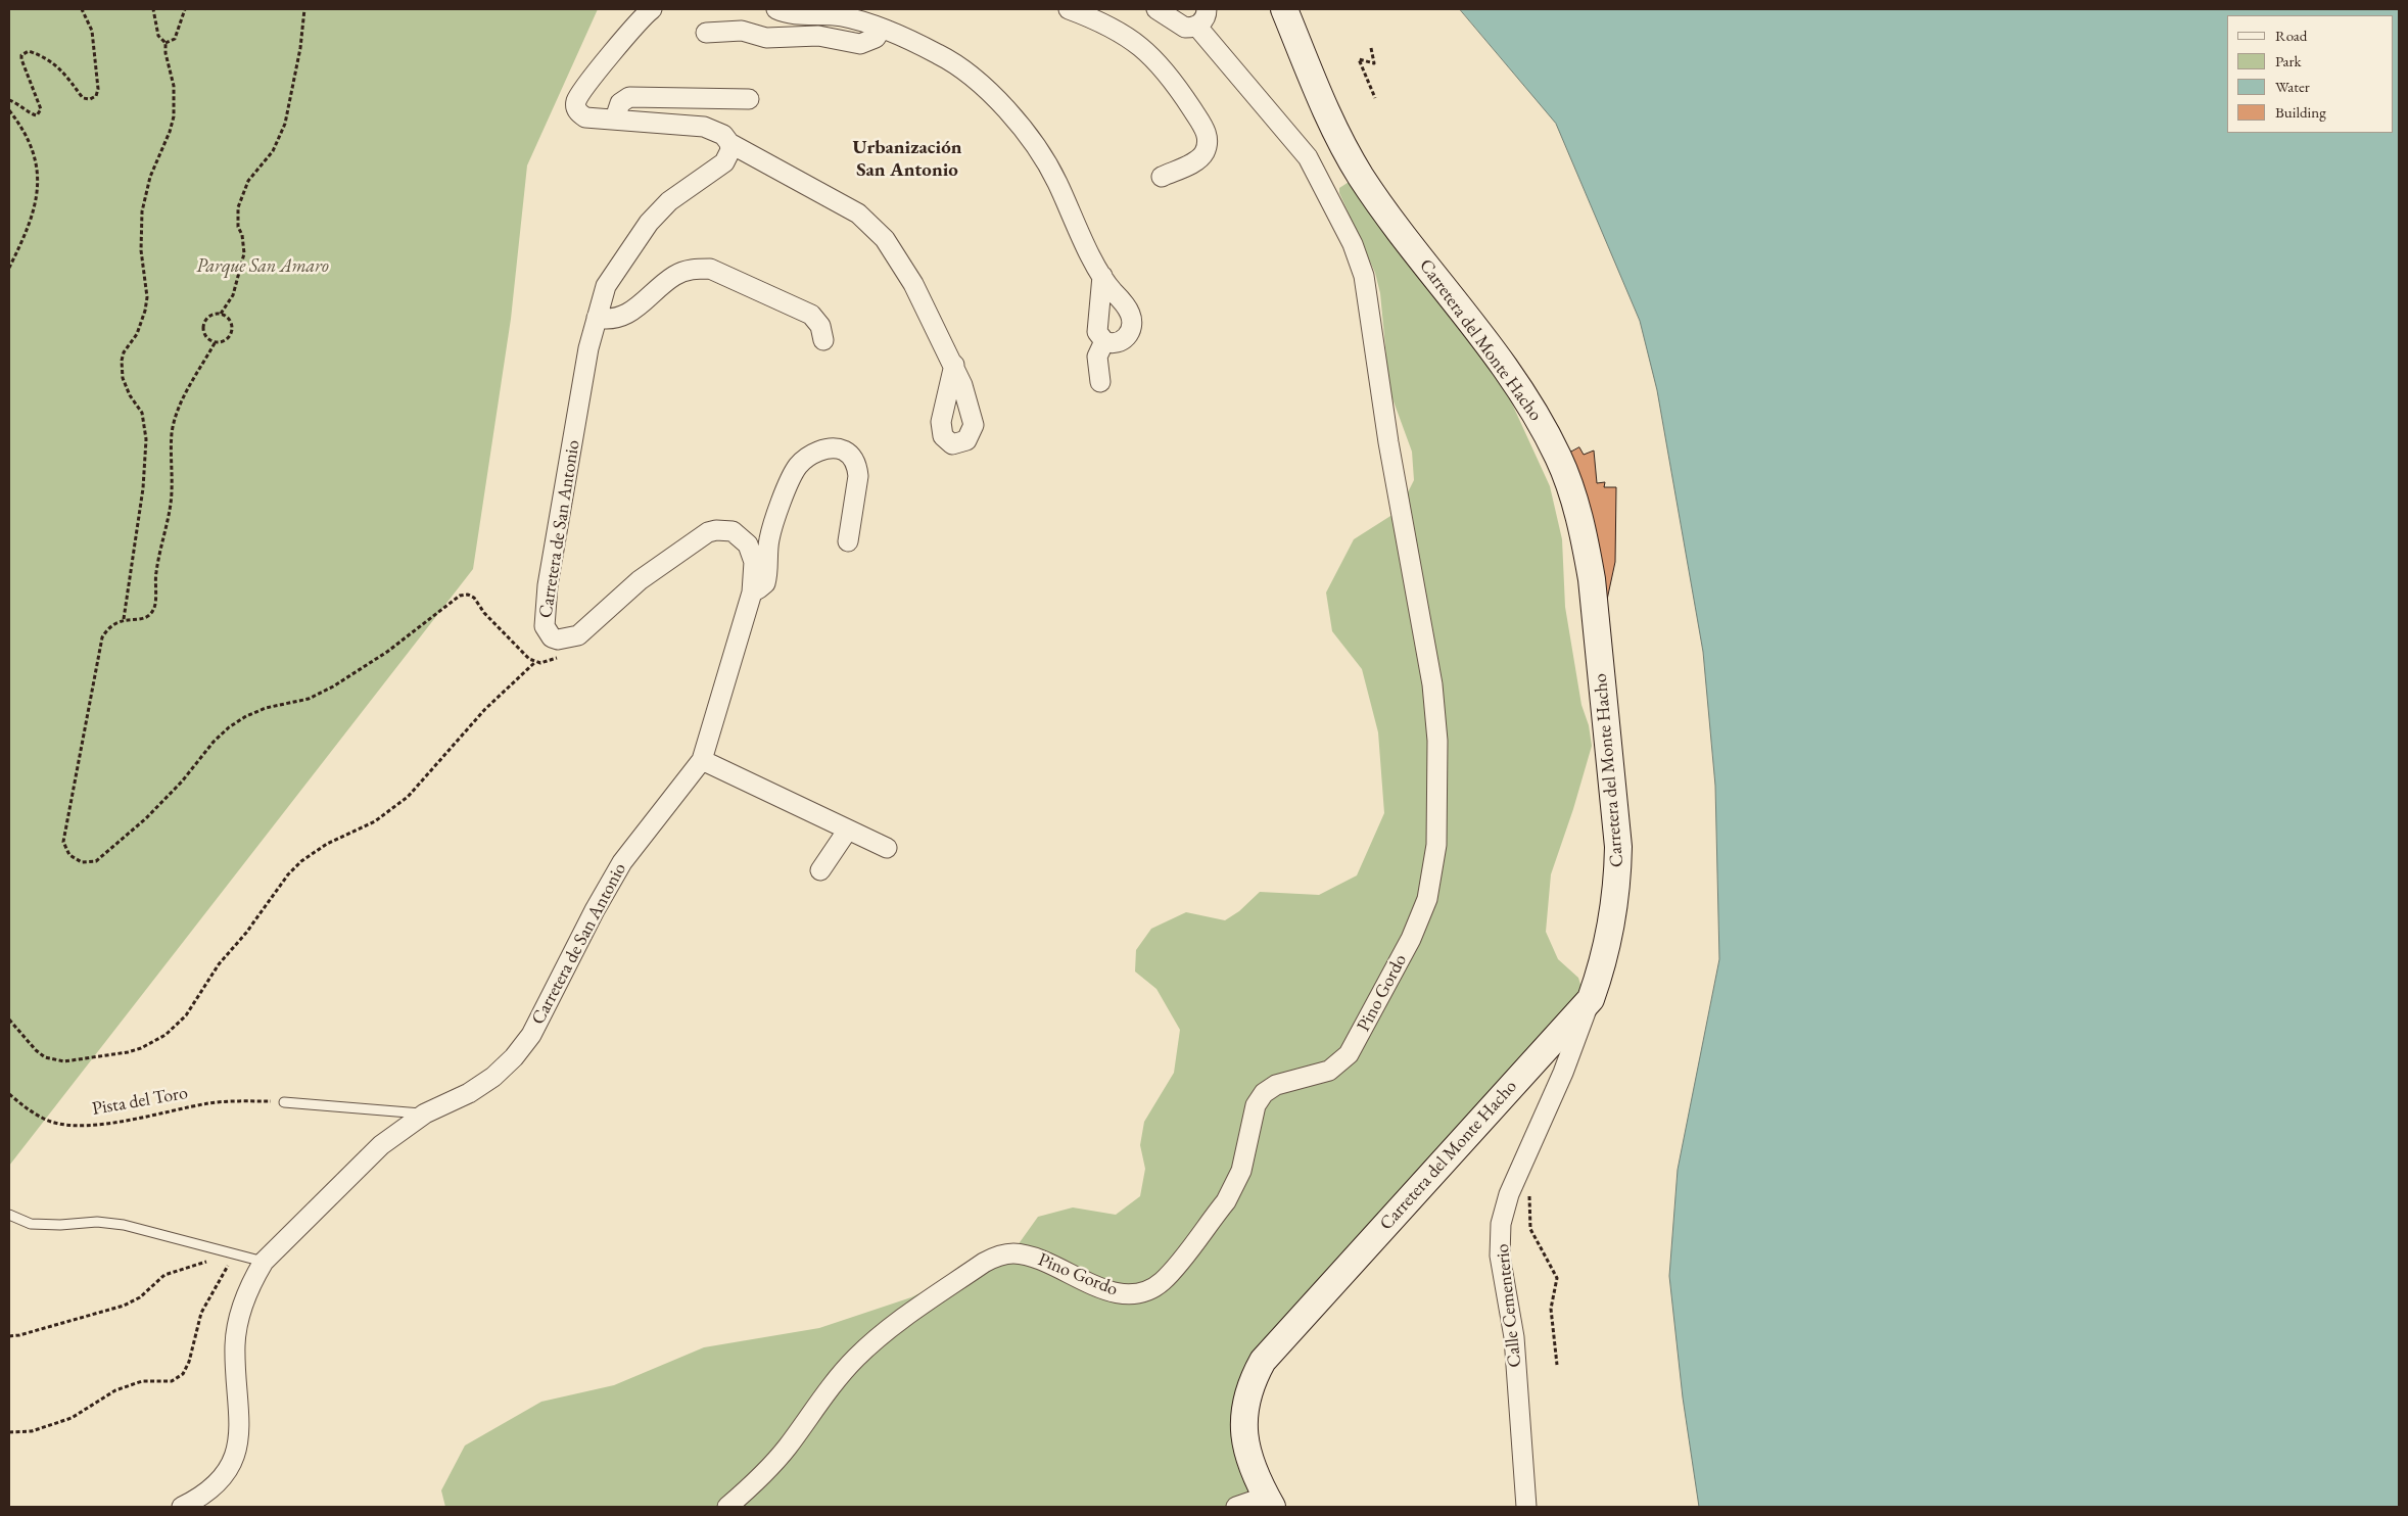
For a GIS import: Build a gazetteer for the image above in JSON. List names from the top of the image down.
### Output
{
  "streets": {
    "main road": ["Carretera del Monte Hacho"],
    "street": ["Carretera de San Antonio", "Pino Gordo", "Calle Cementerio"],
    "path": ["Pista del Toro"]
  },
  "crossings": [
    ["Carretera del Monte Hacho", "Calle Cementerio"]
  ],
  "districts": ["Urbanización San Antonio"],
  "parks": ["Parque San Amaro"],
  "legend": [
    "Road",
    "Park",
    "Water",
    "Building"
  ]
}
